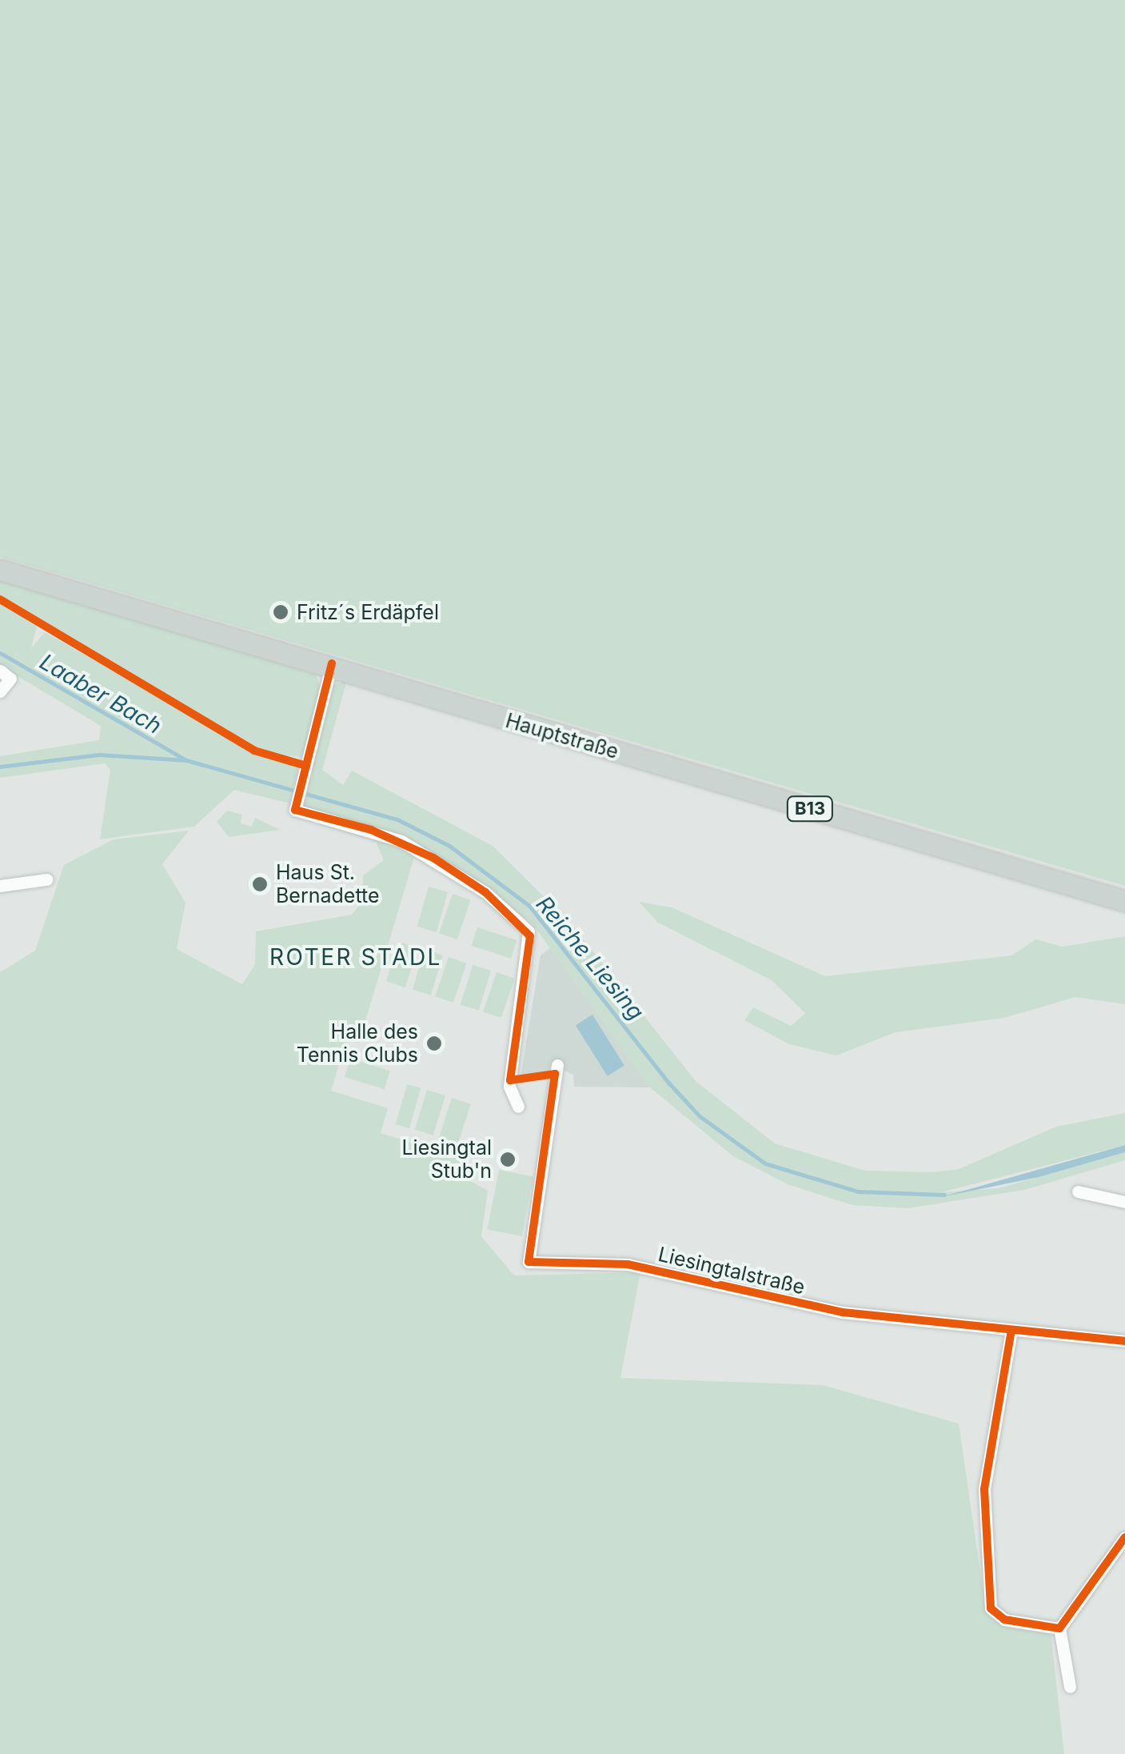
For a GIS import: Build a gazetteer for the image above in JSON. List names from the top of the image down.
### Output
{
  "streets": {
    "main road": ["Hauptstraße", "B13"],
    "street": ["Liesingtalstraße"]
  },
  "districts": ["ROTER STADL"],
  "water": ["Laaber Bach", "Reiche Liesing"],
  "places": [
    "Fritz´s Erdäpfel",
    "Haus St. Bernadette",
    "Halle des Tennis Clubs",
    "Liesingtal Stub'n"
  ]
}
